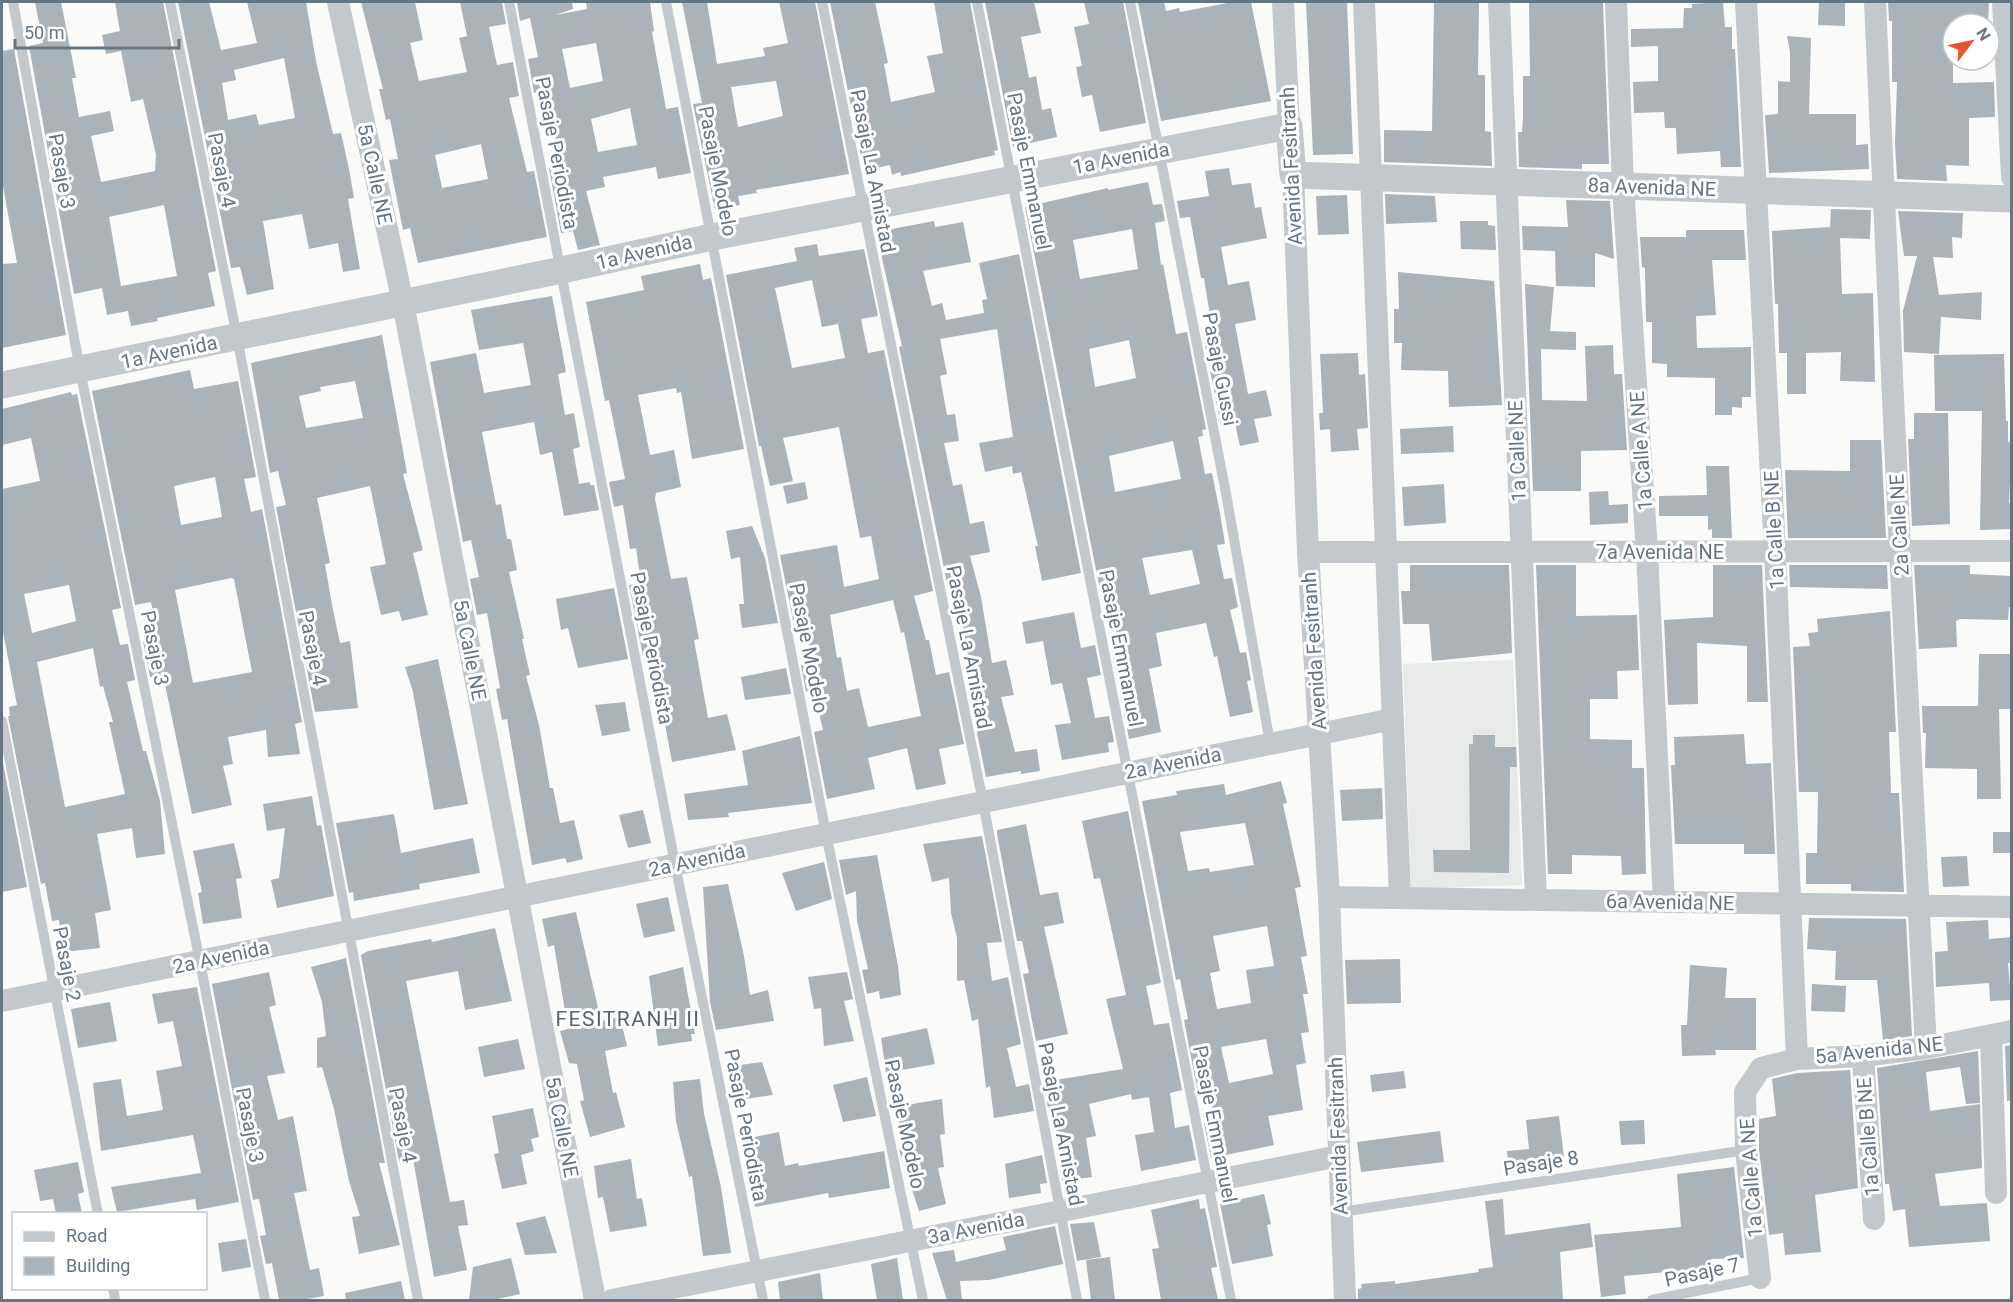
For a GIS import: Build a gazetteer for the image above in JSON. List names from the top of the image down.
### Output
{
  "streets": {
    "street": [
      "1a Avenida",
      "Avenida Fesitranh",
      "5a Calle NE",
      "8a Avenida NE",
      "1a Calle NE",
      "1a Calle A NE",
      "2a Calle NE",
      "1a Calle B NE",
      "7a Avenida NE",
      "2a Avenida",
      "6a Avenida NE",
      "5a Avenida NE",
      "3a Avenida"
    ],
    "lane": [
      "Pasaje Periodista",
      "Pasaje 4",
      "Pasaje 3",
      "Pasaje Modelo",
      "Pasaje La Amistad",
      "Pasaje Emmanuel",
      "Pasaje Gussi",
      "Pasaje 2",
      "Pasaje 8",
      "Pasaje 7"
    ]
  },
  "crossings": [
    ["Pasaje Periodista", "1a Avenida"],
    ["Pasaje Periodista", "2a Avenida"],
    ["Pasaje Periodista", "3a Avenida"],
    ["1a Avenida", "Avenida Fesitranh"],
    ["1a Avenida", "Pasaje 4"],
    ["1a Avenida", "Pasaje 3"],
    ["1a Avenida", "Pasaje Modelo"],
    ["1a Avenida", "Pasaje La Amistad"],
    ["1a Avenida", "Pasaje Emmanuel"],
    ["1a Avenida", "5a Calle NE"],
    ["1a Avenida", "Pasaje Gussi"],
    ["Avenida Fesitranh", "8a Avenida NE"],
    ["Avenida Fesitranh", "7a Avenida NE"],
    ["Avenida Fesitranh", "2a Avenida"],
    ["Avenida Fesitranh", "6a Avenida NE"],
    ["Avenida Fesitranh", "Pasaje 8"],
    ["Avenida Fesitranh", "3a Avenida"],
    ["Pasaje 4", "2a Avenida"],
    ["Pasaje 3", "2a Avenida"],
    ["Pasaje Modelo", "2a Avenida"],
    ["Pasaje Modelo", "3a Avenida"],
    ["Pasaje La Amistad", "2a Avenida"],
    ["Pasaje La Amistad", "3a Avenida"],
    ["Pasaje Emmanuel", "2a Avenida"],
    ["Pasaje Emmanuel", "3a Avenida"],
    ["5a Calle NE", "2a Avenida"],
    ["8a Avenida NE", "1a Calle NE"],
    ["8a Avenida NE", "1a Calle A NE"],
    ["8a Avenida NE", "2a Calle NE"],
    ["8a Avenida NE", "1a Calle B NE"],
    ["Pasaje Gussi", "2a Avenida"],
    ["1a Calle NE", "7a Avenida NE"],
    ["1a Calle NE", "6a Avenida NE"],
    ["1a Calle A NE", "7a Avenida NE"],
    ["1a Calle A NE", "6a Avenida NE"],
    ["1a Calle A NE", "5a Avenida NE"],
    ["1a Calle A NE", "Pasaje 8"],
    ["1a Calle A NE", "Pasaje 7"],
    ["2a Calle NE", "7a Avenida NE"],
    ["2a Calle NE", "6a Avenida NE"],
    ["2a Calle NE", "5a Avenida NE"],
    ["1a Calle B NE", "7a Avenida NE"],
    ["1a Calle B NE", "6a Avenida NE"],
    ["1a Calle B NE", "5a Avenida NE"],
    ["2a Avenida", "Pasaje 2"]
  ],
  "districts": ["FESITRANH II"],
  "legend": ["Road", "Building"],
  "scale_bar": "50 m",
  "north": "top right"
}
